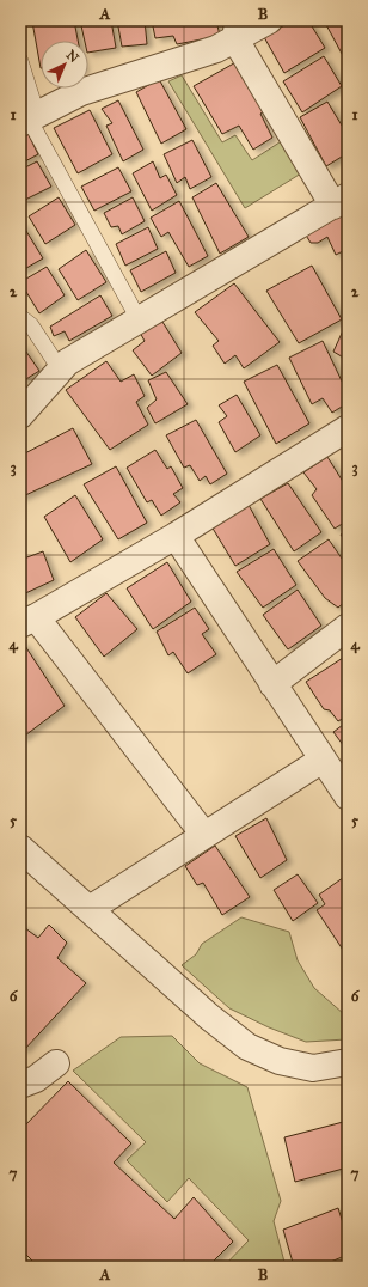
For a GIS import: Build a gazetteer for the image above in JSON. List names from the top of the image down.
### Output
{
  "north": "top right",
  "grid": {
    "columns": ["A", "B"],
    "rows": [
      "1",
      "2",
      "3",
      "4",
      "5",
      "6",
      "7"
    ]
  }
}
